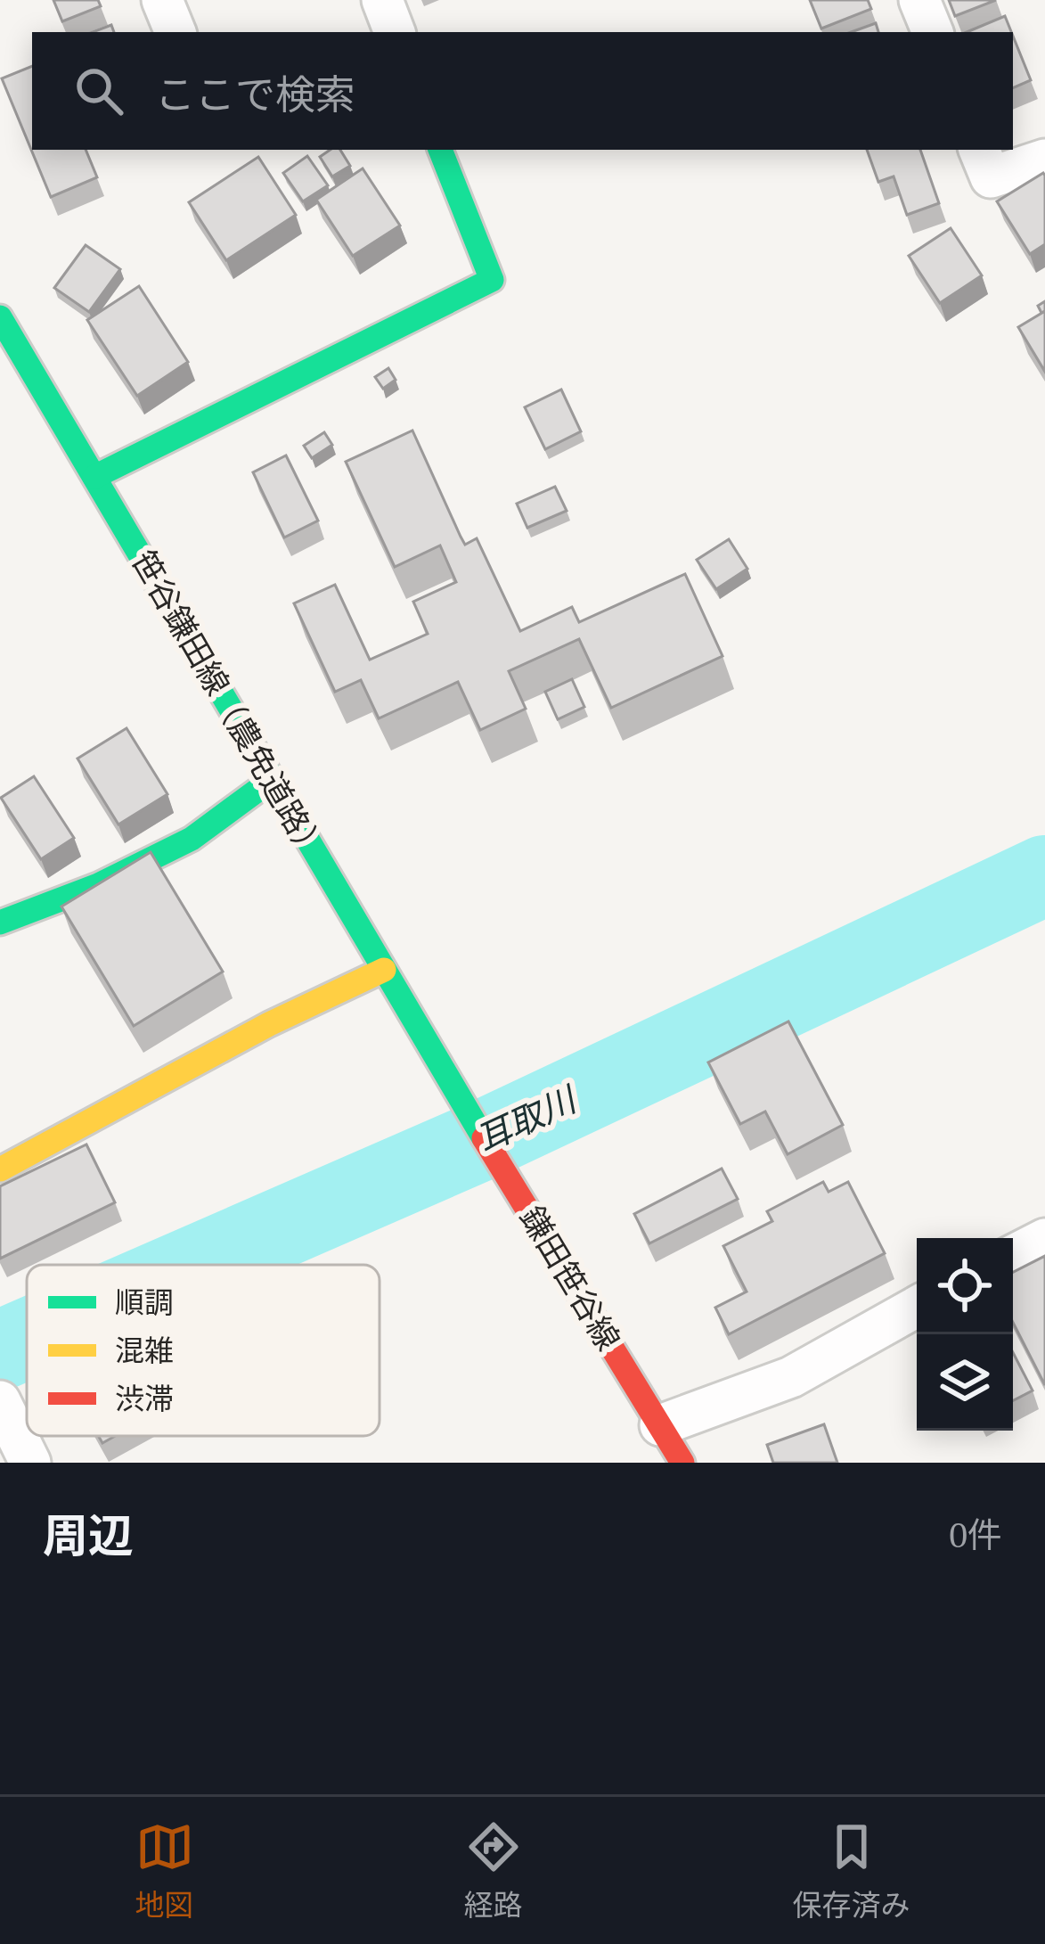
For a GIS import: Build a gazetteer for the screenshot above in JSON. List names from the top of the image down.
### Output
{
  "streets": {
    "street": ["笹谷鎌田線（農免道路）", "鎌田笹谷線"]
  },
  "crossings": [
    ["笹谷鎌田線（農免道路）", "鎌田笹谷線"]
  ],
  "water": ["耳取川"],
  "legend": ["順調", "混雑", "渋滞"],
  "page": {
    "search": "ここで検索",
    "heading": ["周辺", "0件"],
    "nav": ["地図", "経路", "保存済み"]
  }
}
